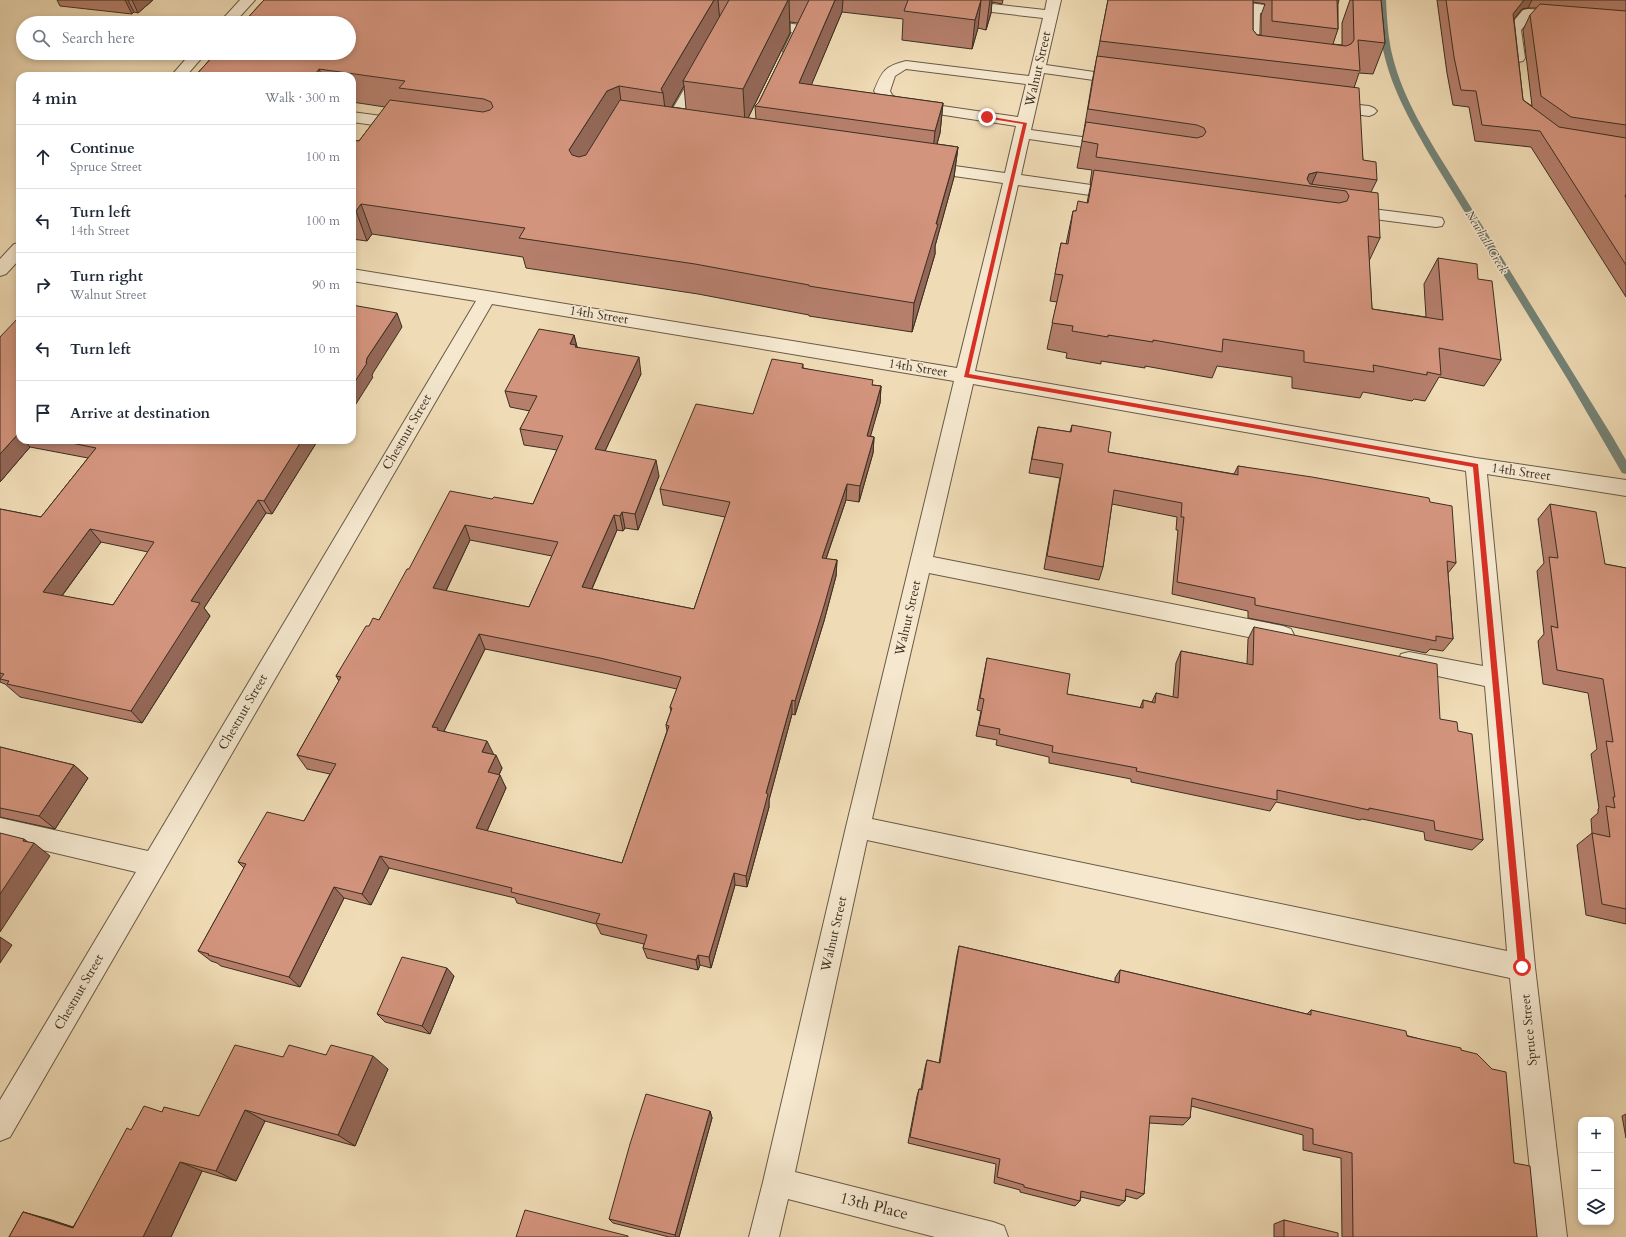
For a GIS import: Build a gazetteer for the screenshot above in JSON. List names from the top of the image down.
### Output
{
  "streets": {
    "street": [
      "Walnut Street",
      "14th Street",
      "Chestnut Street",
      "Spruce Street",
      "13th Place"
    ]
  },
  "crossings": [
    ["Walnut Street", "14th Street"],
    ["Walnut Street", "13th Place"],
    ["14th Street", "Chestnut Street"],
    ["14th Street", "Spruce Street"]
  ],
  "water": ["Newhall Creek"],
  "page": {
    "search": "Search here",
    "heading": ["4 min", "Walk · 300 m"],
    "list": [
      ["Continue", "Spruce Street", "100 m"],
      ["Turn left", "14th Street", "100 m"],
      ["Turn right", "Walnut Street", "90 m"],
      ["Turn left", "10 m"],
      "Arrive at destination"
    ],
    "map_buttons": ["+", "−"]
  }
}
